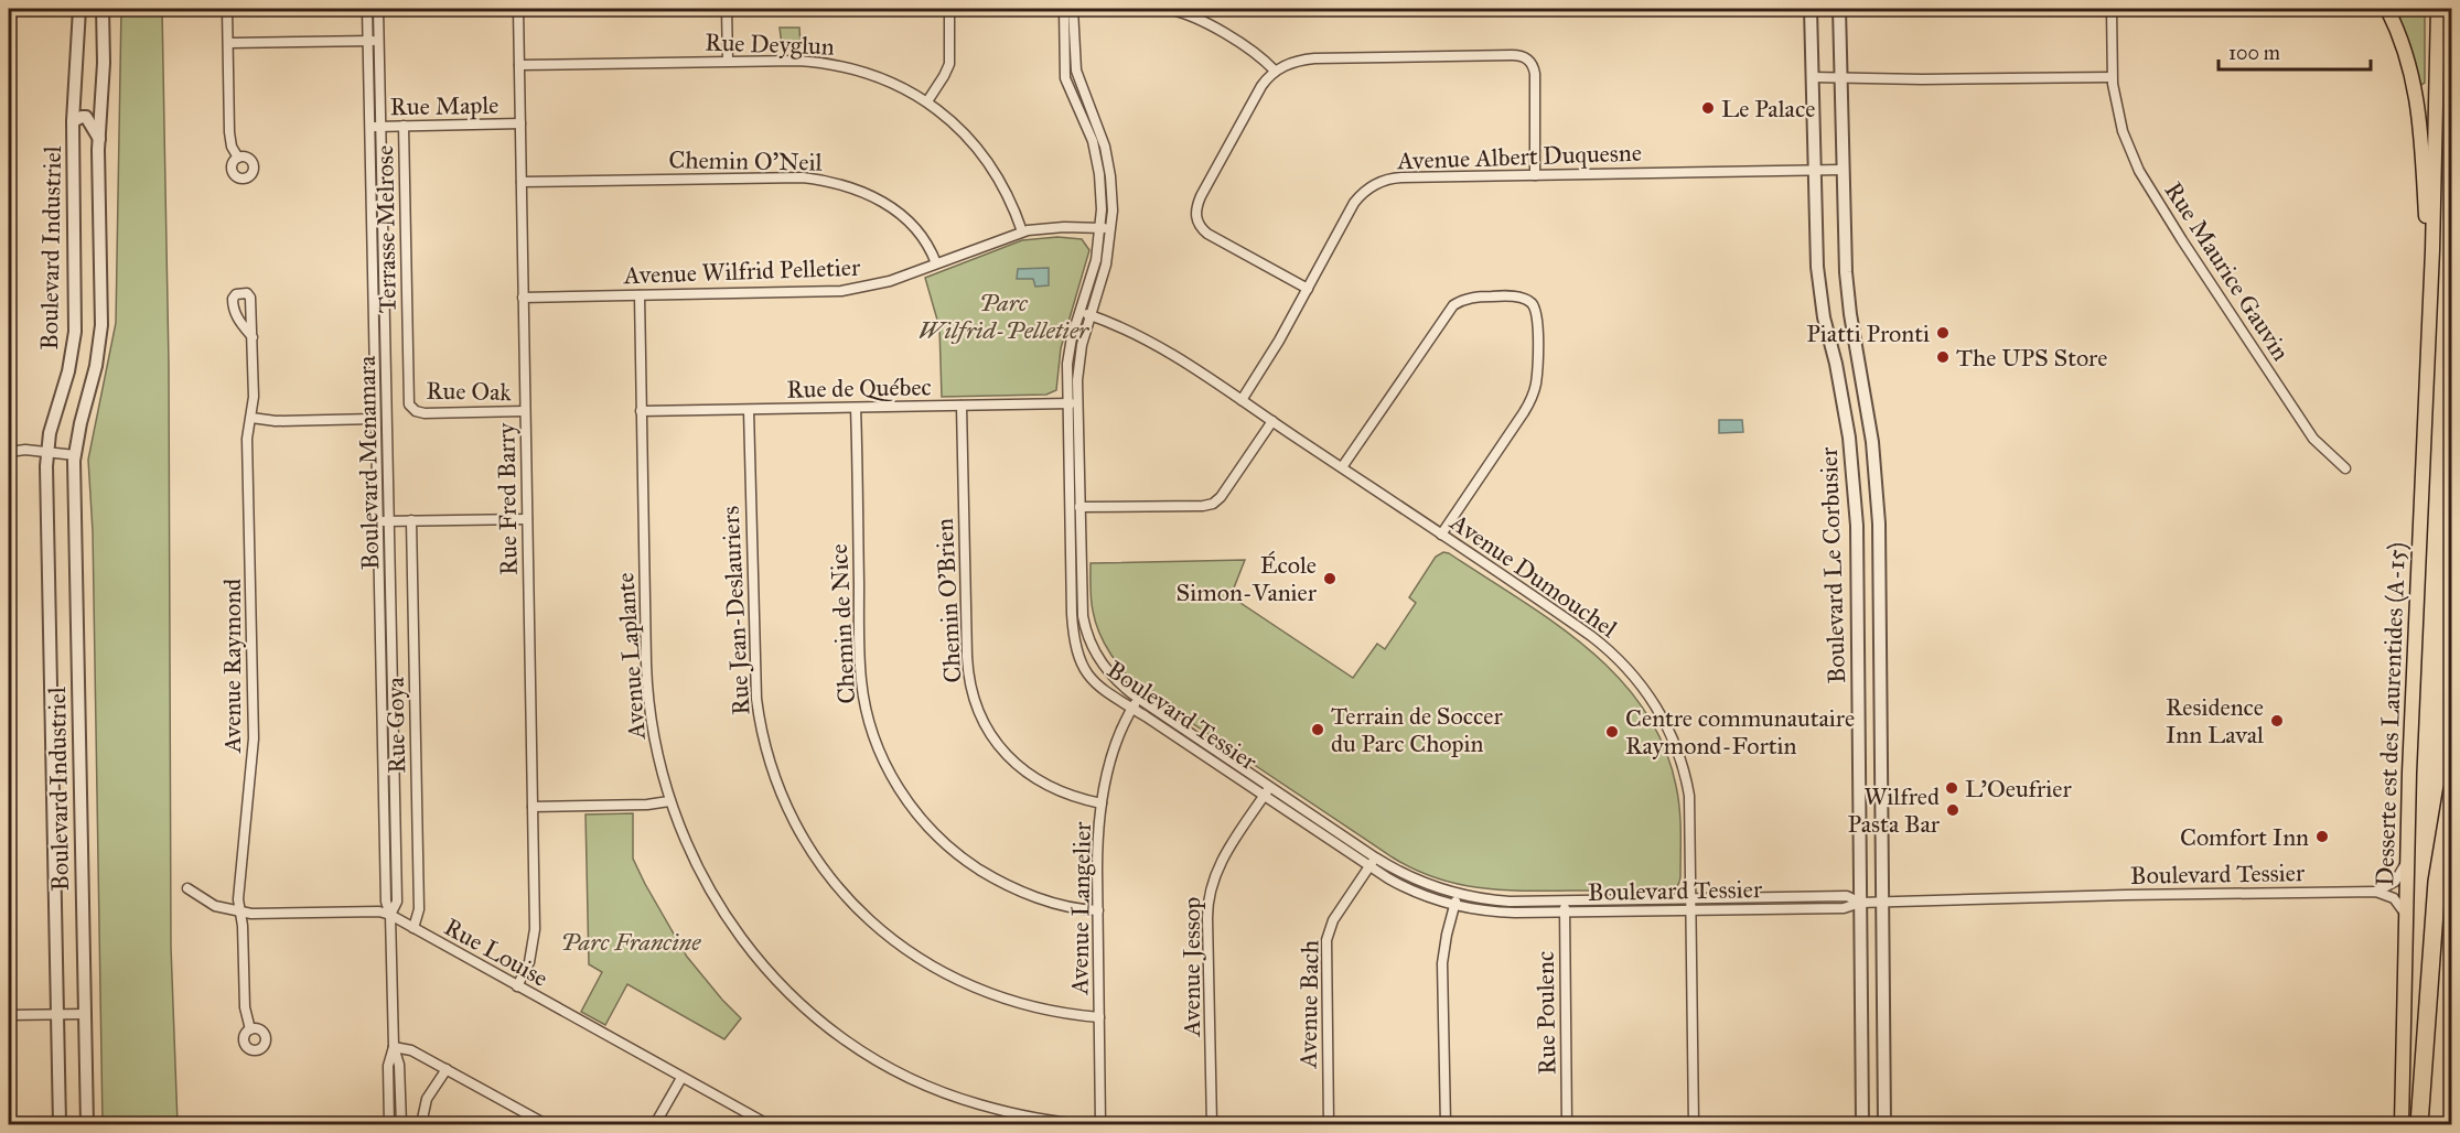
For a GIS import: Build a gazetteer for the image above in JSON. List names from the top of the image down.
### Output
{
  "streets": {
    "main road": ["Desserte est des Laurentides (A-15)"],
    "street": [
      "Rue Deyglun",
      "Rue Maple",
      "Avenue Albert Duquesne",
      "Chemin O'Neil",
      "Terrasse Melrose",
      "Boulevard Industriel",
      "Avenue Wilfrid Pelletier",
      "Rue Maurice Gauvin",
      "Rue de Québec",
      "Rue Oak",
      "Boulevard Mcnamara",
      "Rue Fred Barry",
      "Boulevard Le Corbusier",
      "Avenue Dumouchel",
      "Chemin O'Brien",
      "Rue Jean-Deslauriers",
      "Chemin de Nice",
      "Avenue Laplante",
      "Avenue Raymond",
      "Boulevard Tessier",
      "Rue Goya",
      "Avenue Langelier",
      "Rue Louise",
      "Avenue Jessop",
      "Avenue Bach",
      "Rue Poulenc"
    ]
  },
  "crossings": [
    ["Rue Deyglun", "Avenue Wilfrid Pelletier"],
    ["Rue Deyglun", "Rue Fred Barry"],
    ["Rue Maple", "Terrasse Melrose"],
    ["Rue Maple", "Boulevard Mcnamara"],
    ["Rue Maple", "Rue Fred Barry"],
    ["Avenue Albert Duquesne", "Boulevard Le Corbusier"],
    ["Avenue Albert Duquesne", "Avenue Dumouchel"],
    ["Chemin O'Neil", "Avenue Wilfrid Pelletier"],
    ["Chemin O'Neil", "Rue Fred Barry"],
    ["Terrasse Melrose", "Rue Oak"],
    ["Avenue Wilfrid Pelletier", "Rue Fred Barry"],
    ["Avenue Wilfrid Pelletier", "Avenue Laplante"],
    ["Avenue Wilfrid Pelletier", "Boulevard Tessier"],
    ["Rue de Québec", "Chemin O'Brien"],
    ["Rue de Québec", "Rue Jean-Deslauriers"],
    ["Rue de Québec", "Chemin de Nice"],
    ["Rue de Québec", "Avenue Laplante"],
    ["Rue de Québec", "Boulevard Tessier"],
    ["Rue Oak", "Rue Fred Barry"],
    ["Boulevard Mcnamara", "Rue Louise"],
    ["Rue Fred Barry", "Rue Louise"],
    ["Boulevard Le Corbusier", "Boulevard Tessier"],
    ["Avenue Dumouchel", "Boulevard Tessier"],
    ["Chemin O'Brien", "Avenue Langelier"],
    ["Rue Jean-Deslauriers", "Avenue Langelier"],
    ["Chemin de Nice", "Avenue Langelier"],
    ["Avenue Laplante", "Avenue Langelier"],
    ["Avenue Laplante", "Avenue Jessop"],
    ["Avenue Raymond", "Rue Louise"],
    ["Boulevard Tessier", "Avenue Langelier"],
    ["Boulevard Tessier", "Avenue Jessop"],
    ["Boulevard Tessier", "Avenue Bach"],
    ["Boulevard Tessier", "Rue Poulenc"],
    ["Rue Goya", "Rue Louise"]
  ],
  "parks": ["Parc Wilfrid-Pelletier", "Parc Francine"],
  "places": [
    "Le Palace",
    "Piatti Pronti",
    "The UPS Store",
    "École Simon-Vanier",
    "Residence Inn Laval",
    "Terrain de Soccer du Parc Chopin",
    "Centre communautaire Raymond-Fortin",
    "L'Oeufrier",
    "Wilfred Pasta Bar",
    "Comfort Inn"
  ],
  "scale_bar": "100 m"
}
